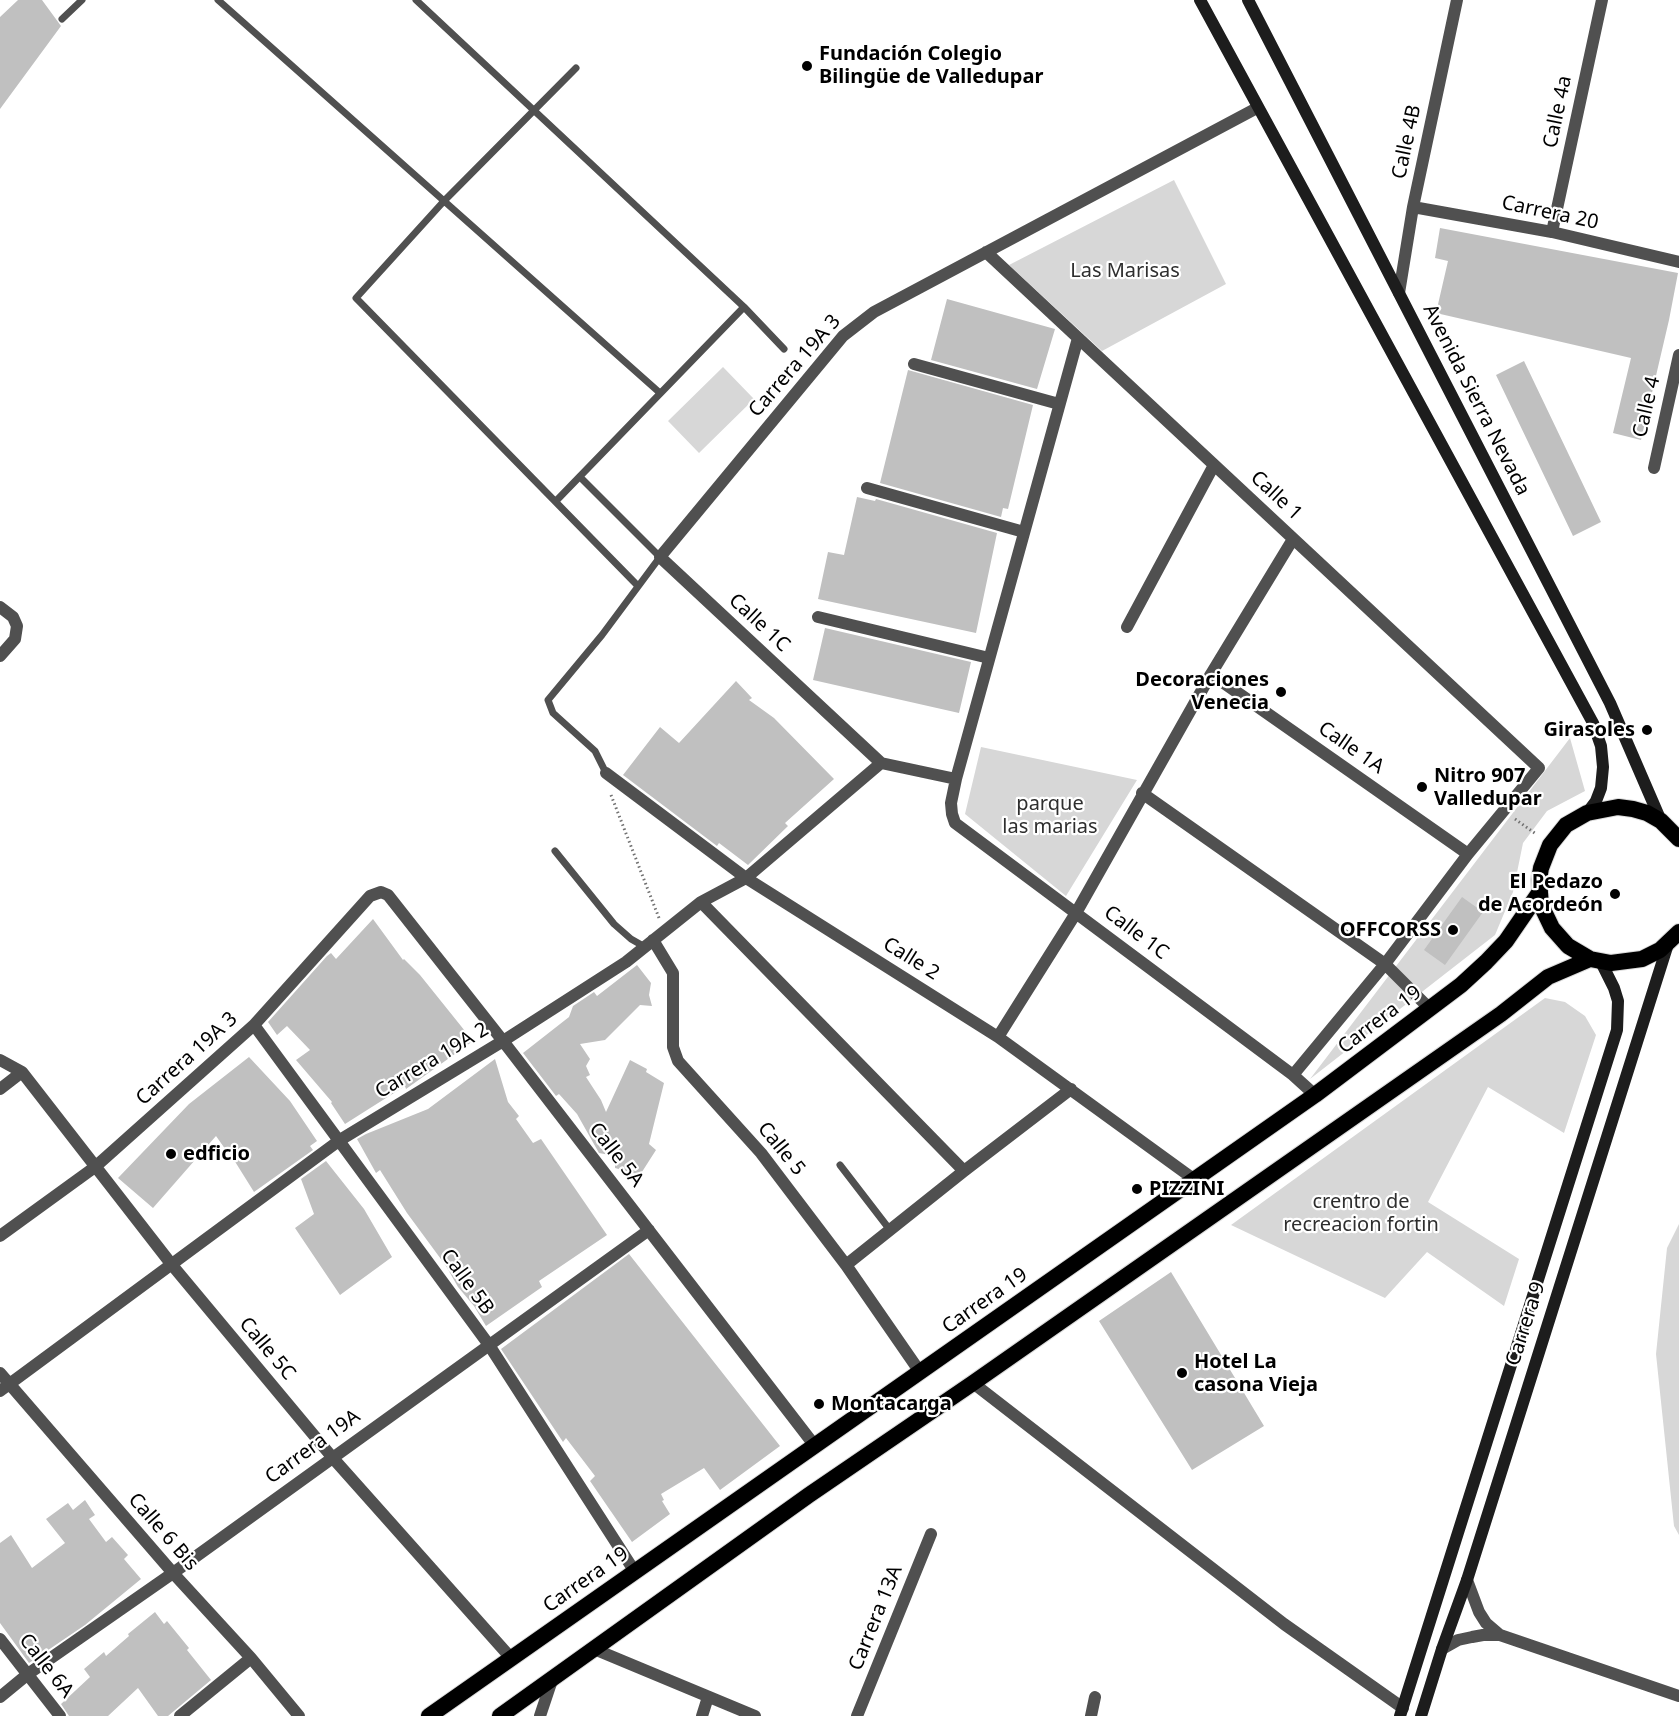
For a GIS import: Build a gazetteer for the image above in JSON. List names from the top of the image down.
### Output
{
  "streets": {
    "highway": ["Carrera 19"],
    "main road": ["Avenida Sierra Nevada", "Carrera 9"],
    "street": [
      "Calle 4a",
      "Calle 4B",
      "Carrera 20",
      "Carrera 19A 3",
      "Calle 4",
      "Calle 1",
      "Calle 1C",
      "Calle 1A",
      "Calle 2",
      "Carrera 19A 2",
      "Calle 5",
      "Calle 5A",
      "Calle 5B",
      "Calle 5C",
      "Carrera 19A",
      "Calle 6 Bis",
      "Carrera 13A",
      "Calle 6A"
    ]
  },
  "crossings": [
    ["Calle 4a", "Carrera 20"],
    ["Calle 4B", "Carrera 20"],
    ["Calle 4B", "Avenida Sierra Nevada"],
    ["Carrera 19A 3", "Calle 1"],
    ["Carrera 19A 3", "Calle 1C"],
    ["Carrera 19A 3", "Calle 2"],
    ["Carrera 19A 3", "Calle 5A"],
    ["Carrera 19A 3", "Calle 5B"],
    ["Carrera 19A 3", "Calle 5C"],
    ["Calle 1C", "Carrera 19"],
    ["Calle 1C", "Carrera 19A 2"],
    ["Calle 2", "Carrera 19"],
    ["Calle 2", "Carrera 19A 2"],
    ["Carrera 19", "Calle 5"],
    ["Carrera 19", "Calle 5A"],
    ["Carrera 19", "Calle 5B"],
    ["Carrera 19", "Calle 5C"],
    ["Carrera 19A 2", "Calle 5"],
    ["Carrera 19A 2", "Calle 5A"],
    ["Carrera 19A 2", "Calle 5B"],
    ["Carrera 19A 2", "Calle 5C"],
    ["Carrera 19A 2", "Calle 6 Bis"],
    ["Calle 5A", "Carrera 19A"],
    ["Calle 5B", "Carrera 19A"],
    ["Calle 5C", "Carrera 19A"],
    ["Carrera 19A", "Calle 6 Bis"],
    ["Carrera 19A", "Calle 6A"]
  ],
  "parks": ["Las Marisas", "parque las marias", "crentro de recreacion fortin"],
  "places": [
    "Fundación Colegio Bilingüe de Valledupar",
    "Decoraciones Venecia",
    "Girasoles",
    "Nitro 907 Valledupar",
    "El Pedazo de Acordeón",
    "OFFCORSS",
    "edficio",
    "PIZZINI",
    "Hotel La casona Vieja",
    "Montacarga"
  ]
}
